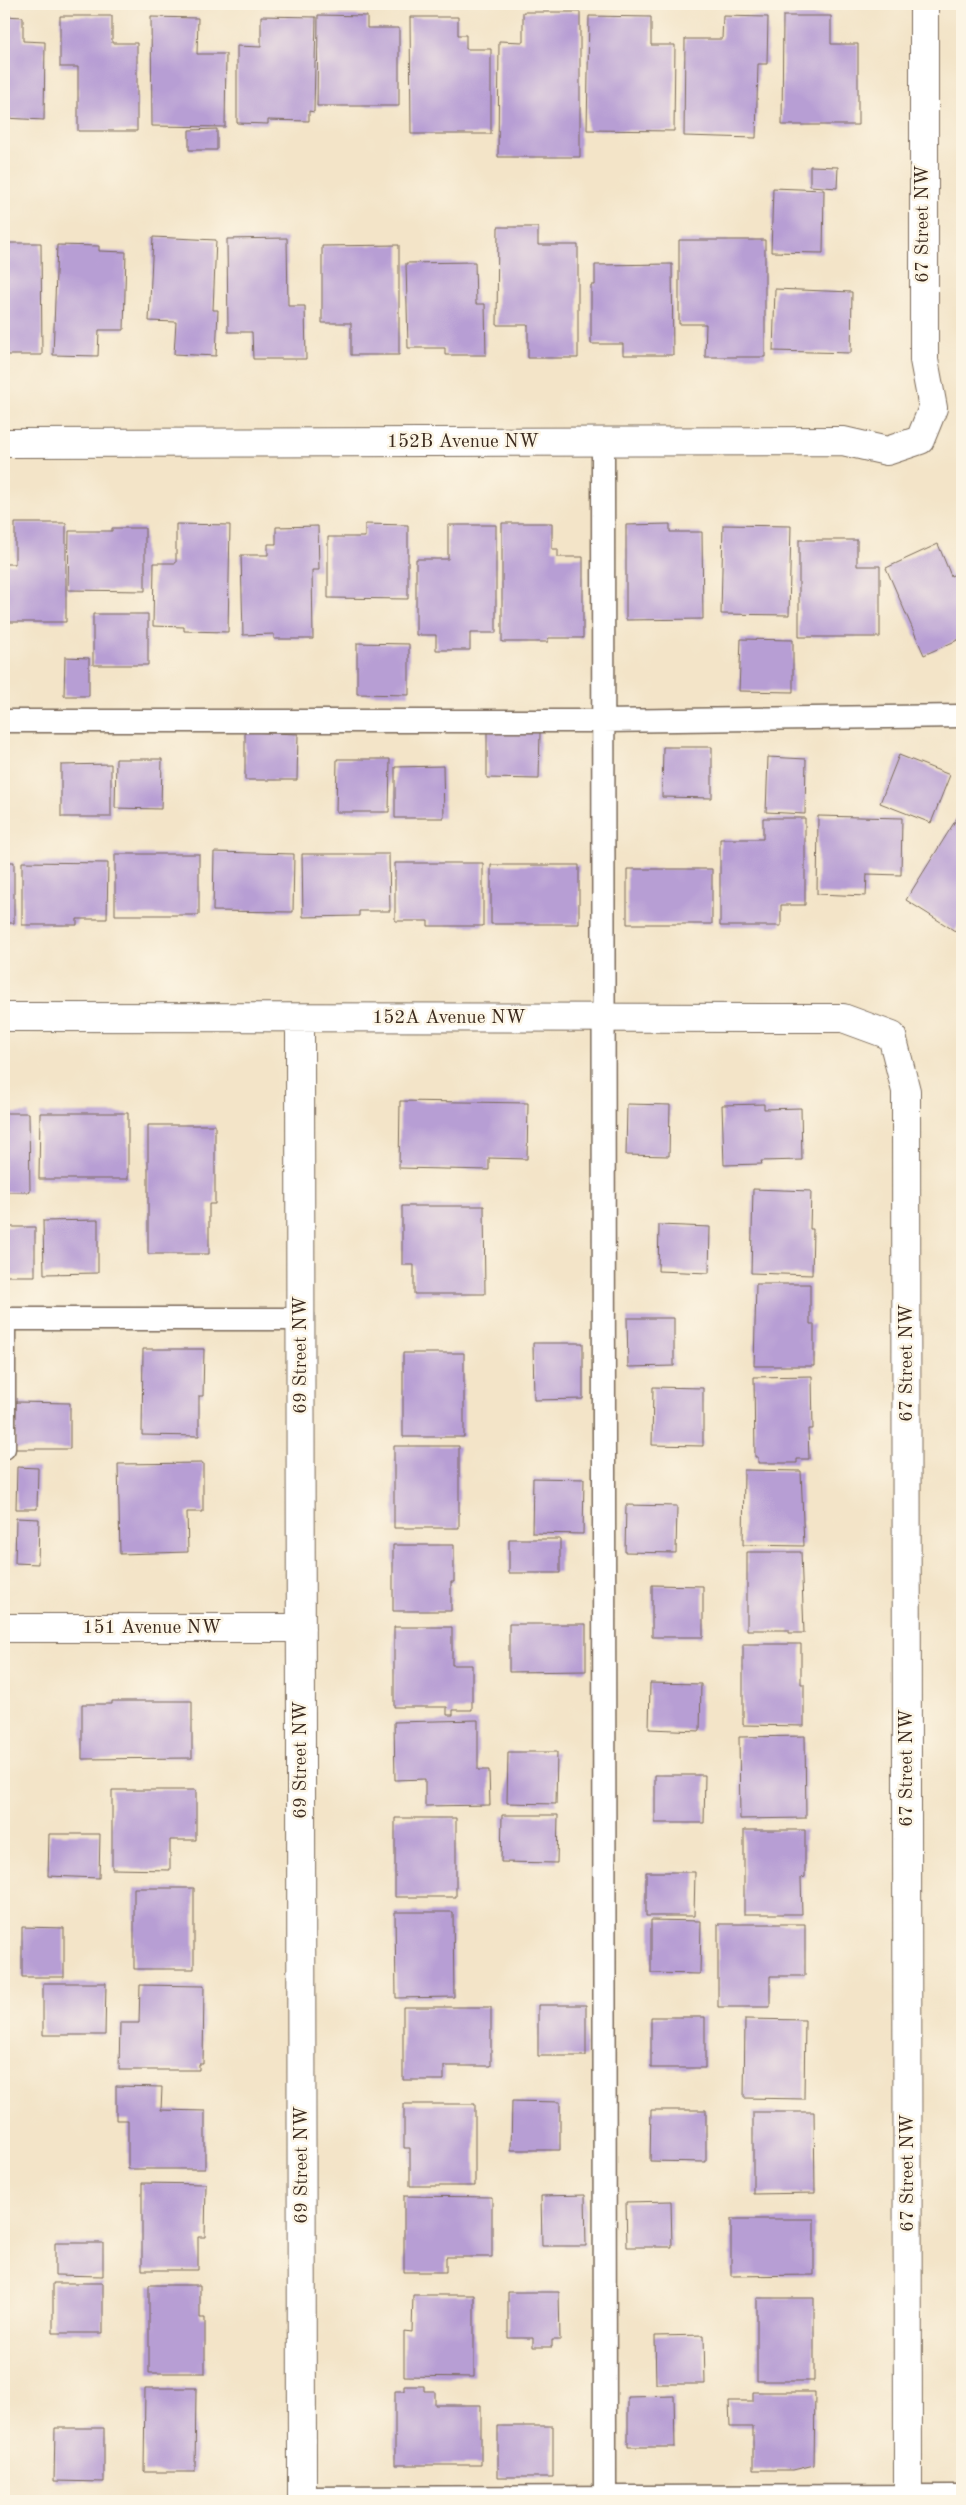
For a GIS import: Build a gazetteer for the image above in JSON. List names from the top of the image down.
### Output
{
  "streets": {
    "street": [
      "67 Street NW",
      "152B Avenue NW",
      "152A Avenue NW",
      "69 Street NW",
      "151 Avenue NW"
    ]
  },
  "crossings": [
    ["67 Street NW", "152B Avenue NW"],
    ["67 Street NW", "152A Avenue NW"],
    ["152A Avenue NW", "69 Street NW"],
    ["69 Street NW", "151 Avenue NW"]
  ]
}
